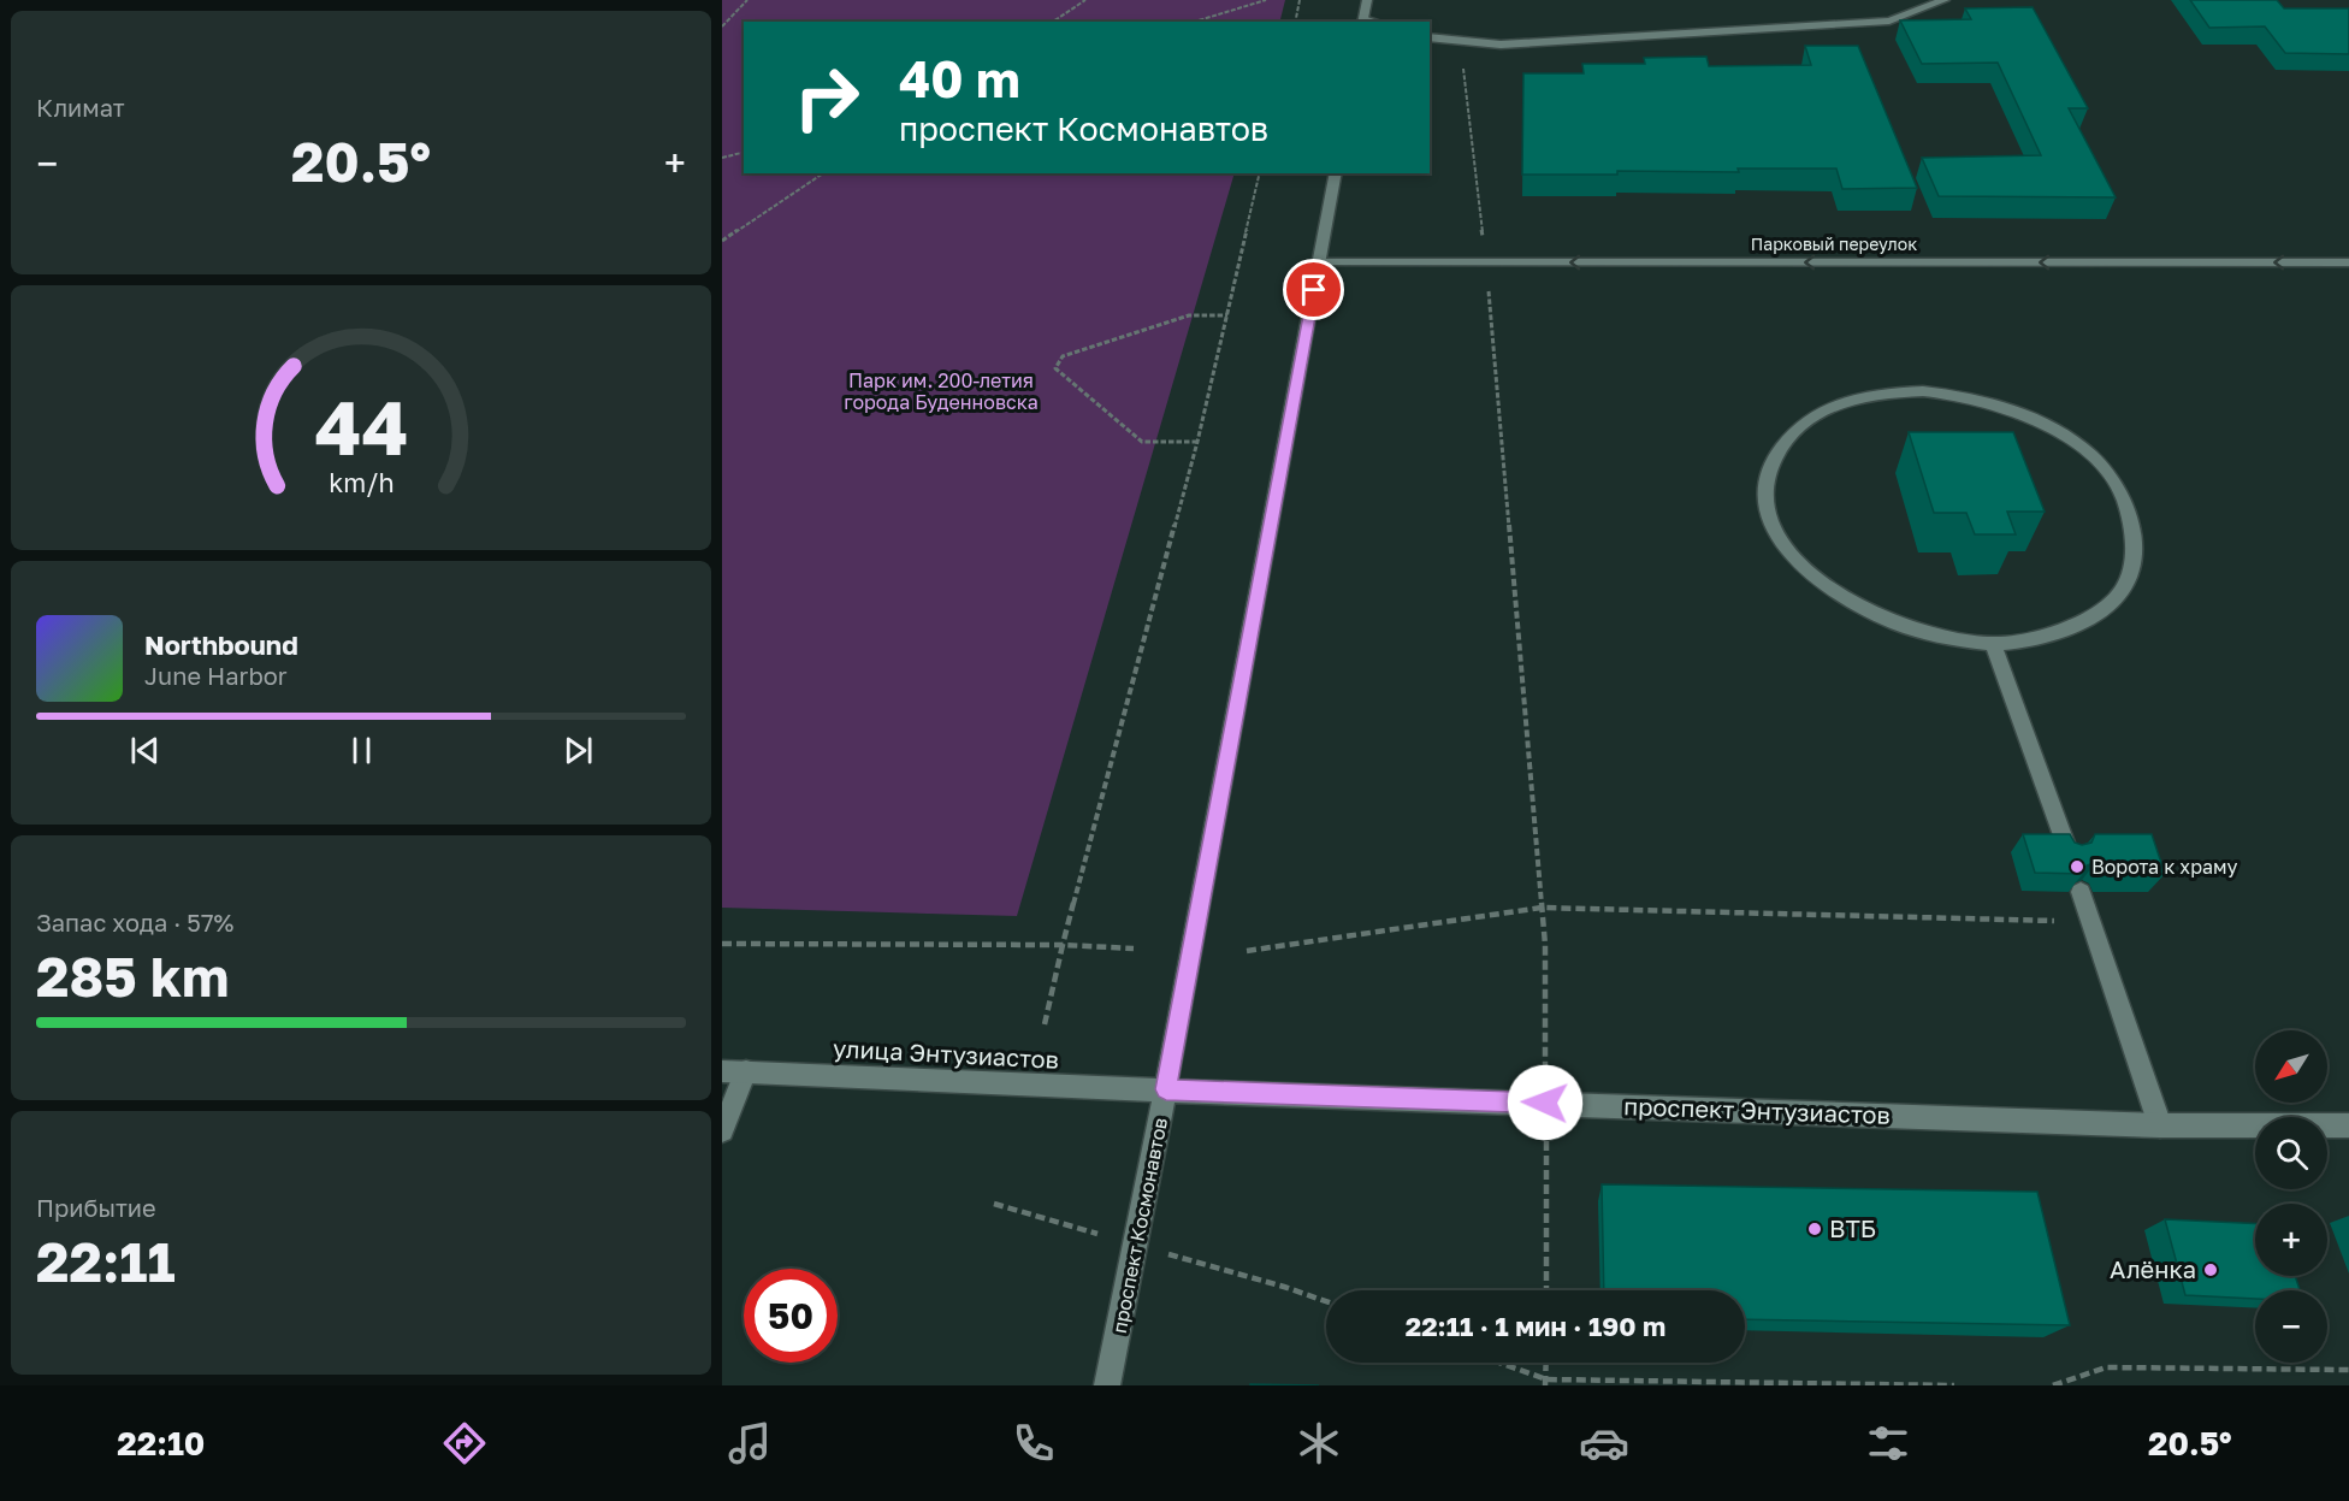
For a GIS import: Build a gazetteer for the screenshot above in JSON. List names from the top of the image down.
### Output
{
  "streets": {
    "street": [
      "Парковый переулок",
      "улица Энтузиастов",
      "проспект Энтузиастов",
      "проспект Космонавтов"
    ]
  },
  "crossings": [
    ["Парковый переулок", "проспект Космонавтов"],
    ["улица Энтузиастов", "проспект Энтузиастов"],
    ["улица Энтузиастов", "проспект Космонавтов"],
    ["проспект Энтузиастов", "проспект Космонавтов"]
  ],
  "one_way": ["Парковый переулок"],
  "parks": ["Парк им. 200-летия города Буденновска"],
  "places": ["Ворота к храму", "ВТБ", "Алёнка"],
  "north": "bottom left",
  "page": {
    "tile": [
      "Климат",
      ["Запас хода · 57%", "285 km"],
      ["Прибытие", "22:11"]
    ],
    "turn": ["40 m", "проспект Космонавтов"],
    "heat": ["−", "20.5°", "+"],
    "song": ["Northbound", "June Harbor"],
    "map_buttons": ["+", "−"],
    "limit": "50",
    "trip": "22:11 · 1 мин · 190 m",
    "tabs": ["22:10", "20.5°"],
    "gauge": ["44", "km/h"]
  }
}
